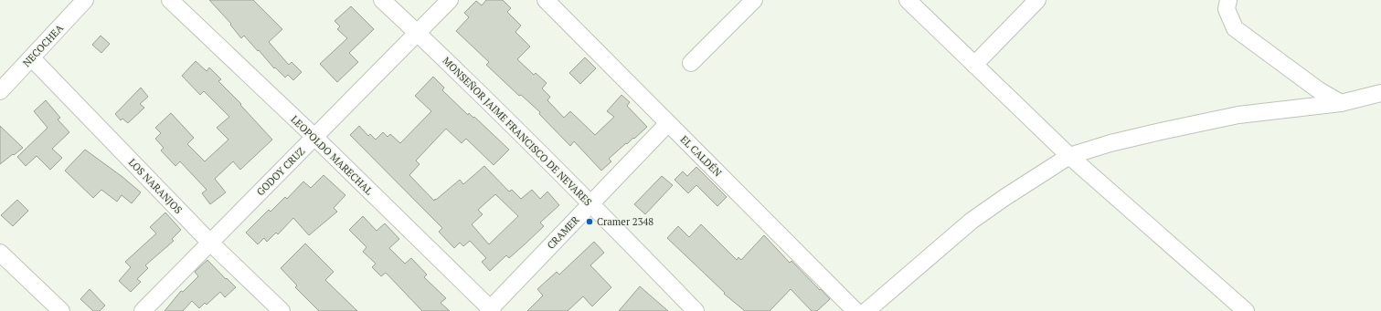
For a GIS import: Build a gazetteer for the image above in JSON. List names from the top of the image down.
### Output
{
  "streets": {
    "street": [
      "NECOCHEA",
      "MONSEÑOR JAIME FRANCISCO DE NEVARES",
      "LEOPOLDO MARECHAL",
      "EL CALDÉN",
      "GODOY CRUZ",
      "LOS NARANJOS",
      "CRAMER"
    ]
  },
  "crossings": [
    ["NECOCHEA", "LOS NARANJOS"],
    ["MONSEÑOR JAIME FRANCISCO DE NEVARES", "GODOY CRUZ"],
    ["MONSEÑOR JAIME FRANCISCO DE NEVARES", "CRAMER"],
    ["LEOPOLDO MARECHAL", "GODOY CRUZ"],
    ["LEOPOLDO MARECHAL", "CRAMER"],
    ["EL CALDÉN", "CRAMER"],
    ["GODOY CRUZ", "LOS NARANJOS"]
  ],
  "places": ["Cramer 2348"]
}
